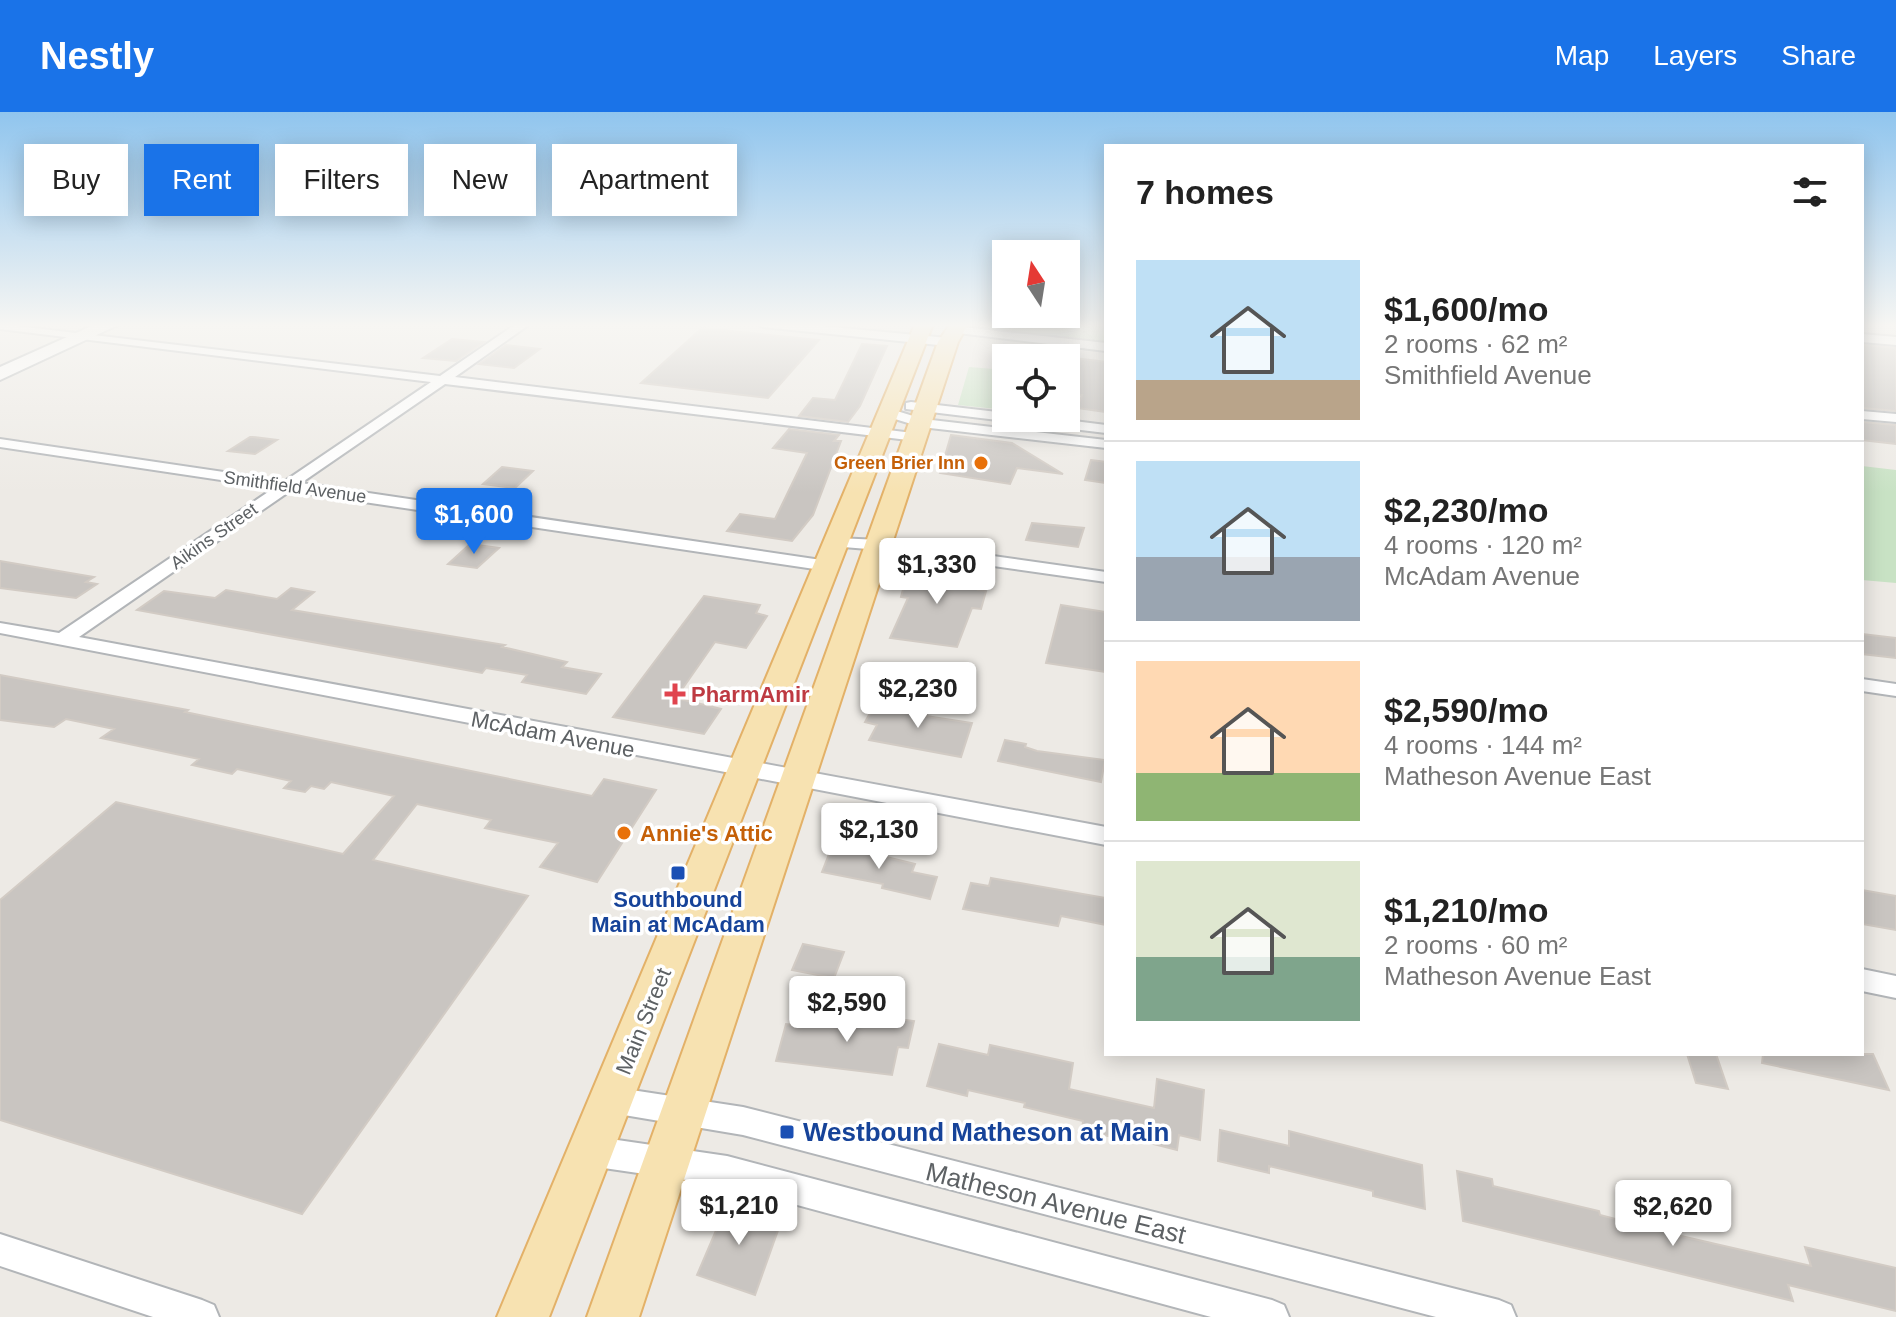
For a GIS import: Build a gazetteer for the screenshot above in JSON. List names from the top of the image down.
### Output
{
  "streets": {
    "main road": ["Main Street"],
    "street": [
      "Smithfield Avenue",
      "Aikins Street",
      "McAdam Avenue",
      "Matheson Avenue East"
    ]
  },
  "crossings": [
    ["Smithfield Avenue", "Aikins Street"],
    ["Smithfield Avenue", "Main Street"],
    ["Aikins Street", "McAdam Avenue"],
    ["McAdam Avenue", "Main Street"],
    ["Main Street", "Matheson Avenue East"]
  ],
  "places": {
    "other": ["Green Brier Inn", "Annie's Attic"],
    "health": ["PharmAmir"],
    "transit": ["Southbound Main at McAdam", "Westbound Matheson at Main"]
  },
  "north": "top",
  "page": {
    "header": "Nestly",
    "nav": ["Map", "Layers", "Share"],
    "chip": [
      "Buy",
      "Rent",
      "Filters",
      "New",
      "Apartment"
    ],
    "heading": "7 homes",
    "list": [
      {
        "name": "$1,600/mo",
        "note": "2 rooms · 62 m² · Smithfield Avenue"
      },
      {
        "name": "$2,230/mo",
        "note": "4 rooms · 120 m² · McAdam Avenue"
      },
      {
        "name": "$2,590/mo",
        "note": "4 rooms · 144 m² · Matheson Avenue East"
      },
      {
        "name": "$1,210/mo",
        "note": "2 rooms · 60 m² · Matheson Avenue East"
      }
    ],
    "price": [
      "$1,600",
      "$1,330",
      "$2,230",
      "$2,130",
      "$2,590",
      "$1,210",
      "$2,620"
    ]
  }
}
